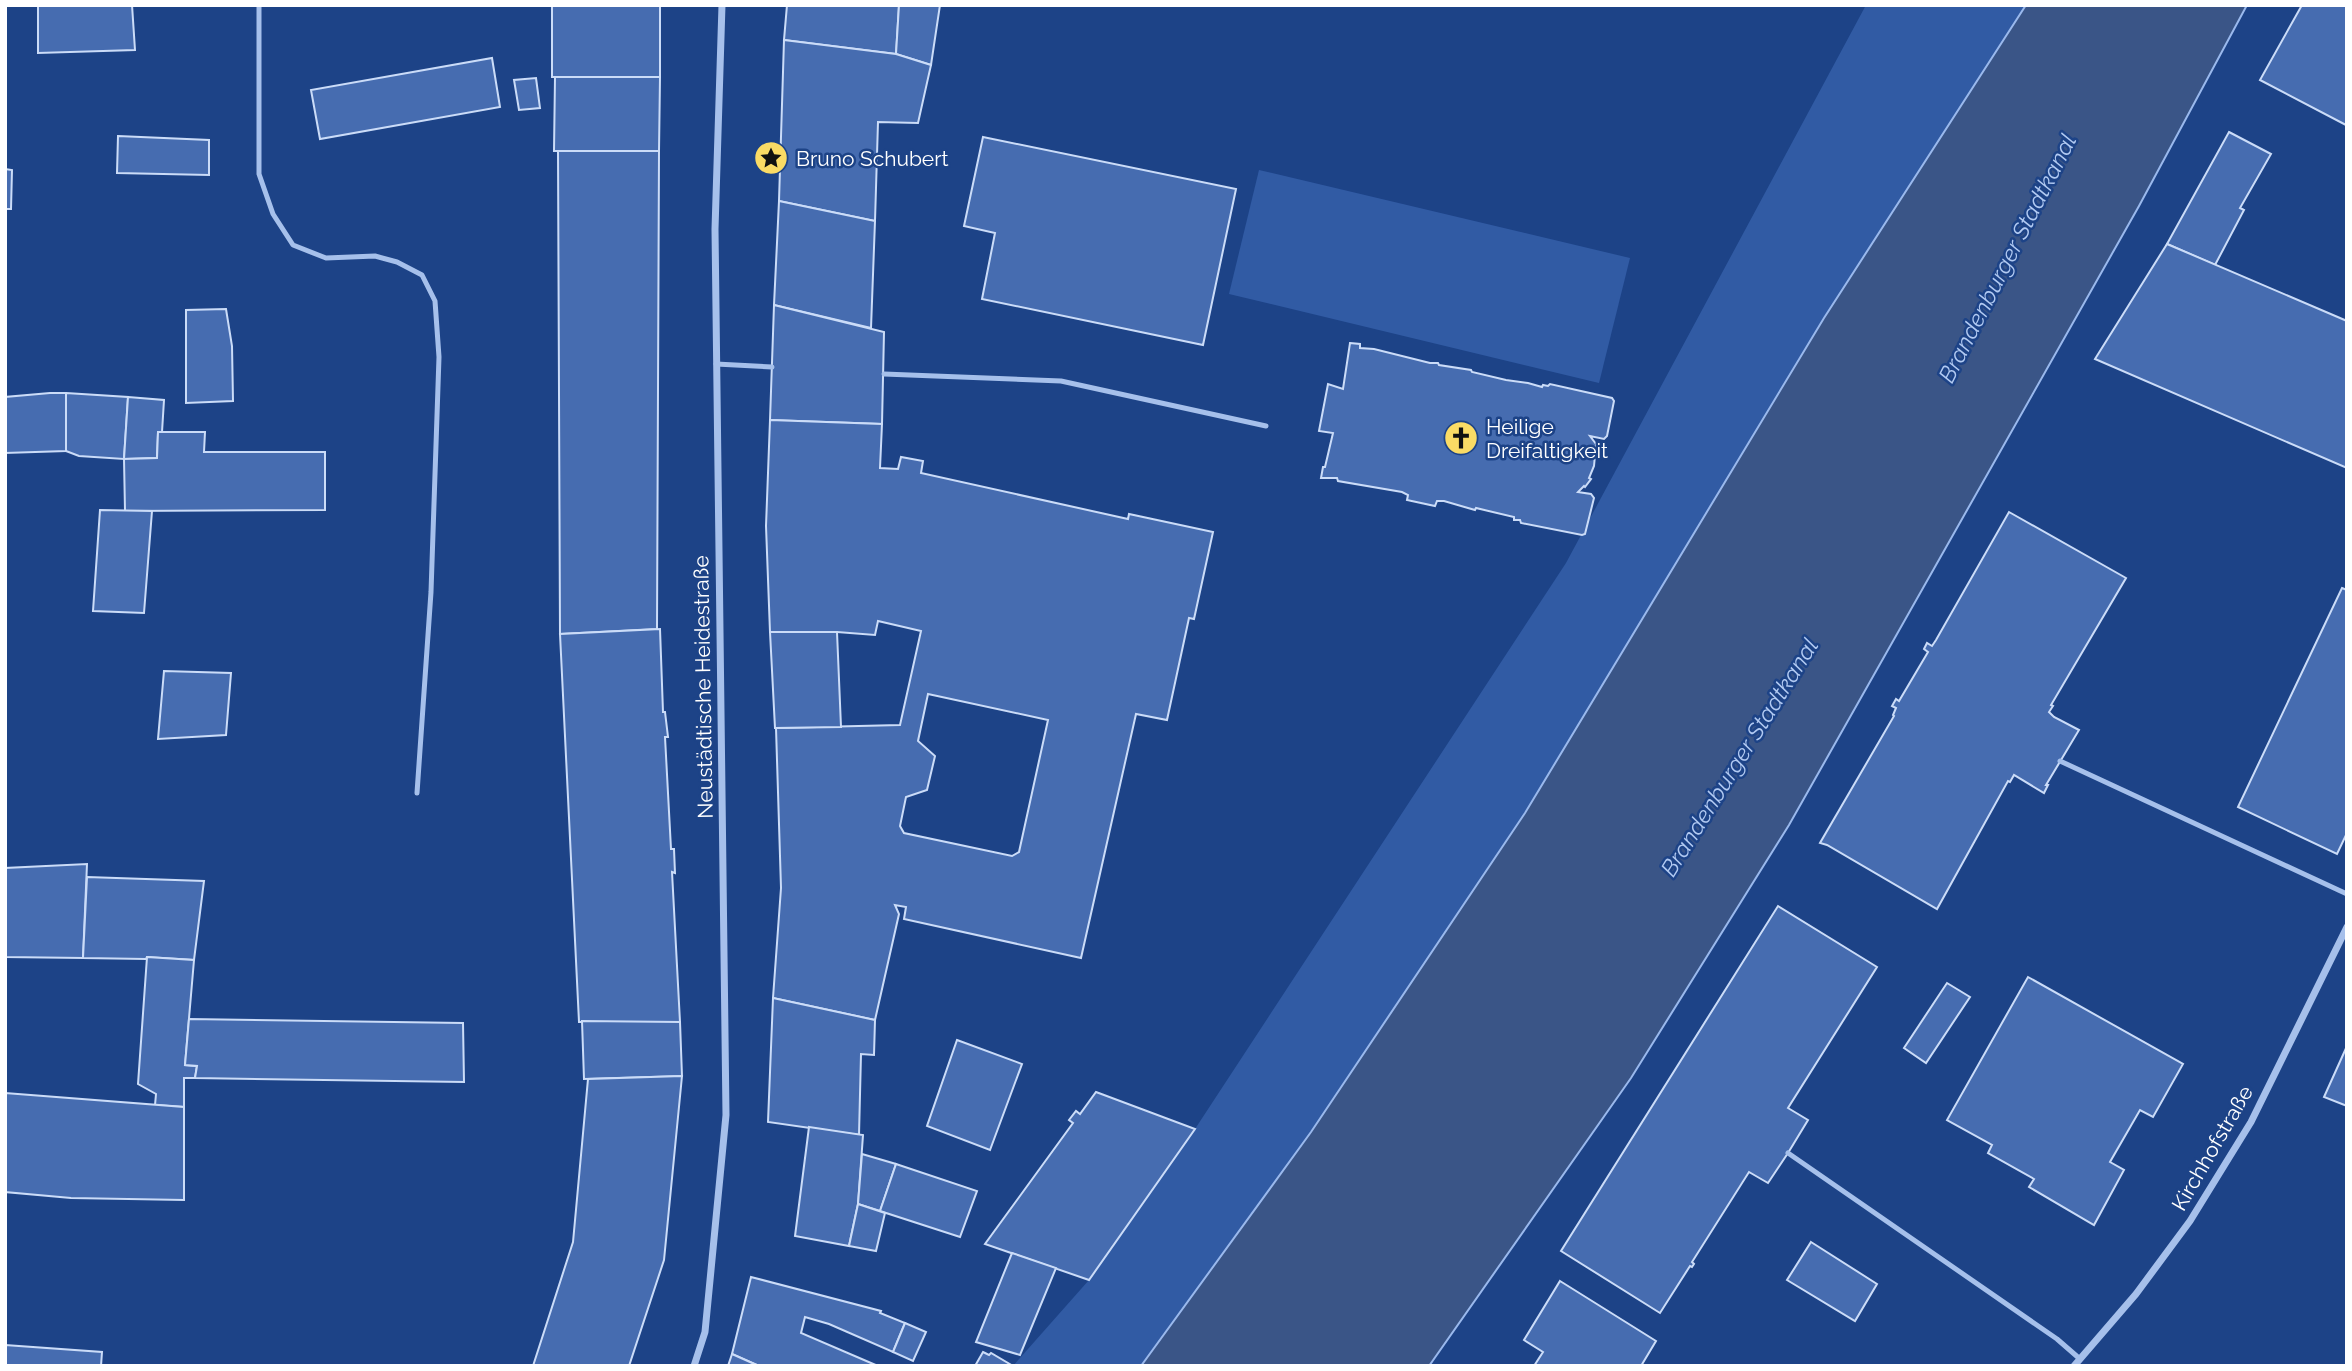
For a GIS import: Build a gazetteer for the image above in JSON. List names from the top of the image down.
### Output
{
  "streets": {
    "street": ["Neustädtische Heidestraße", "Kirchhofstraße"]
  },
  "water": ["Brandenburger Stadtkanal"],
  "places": {
    "place": ["Bruno Schubert"],
    "church": ["Heilige Dreifaltigkeit"]
  }
}
